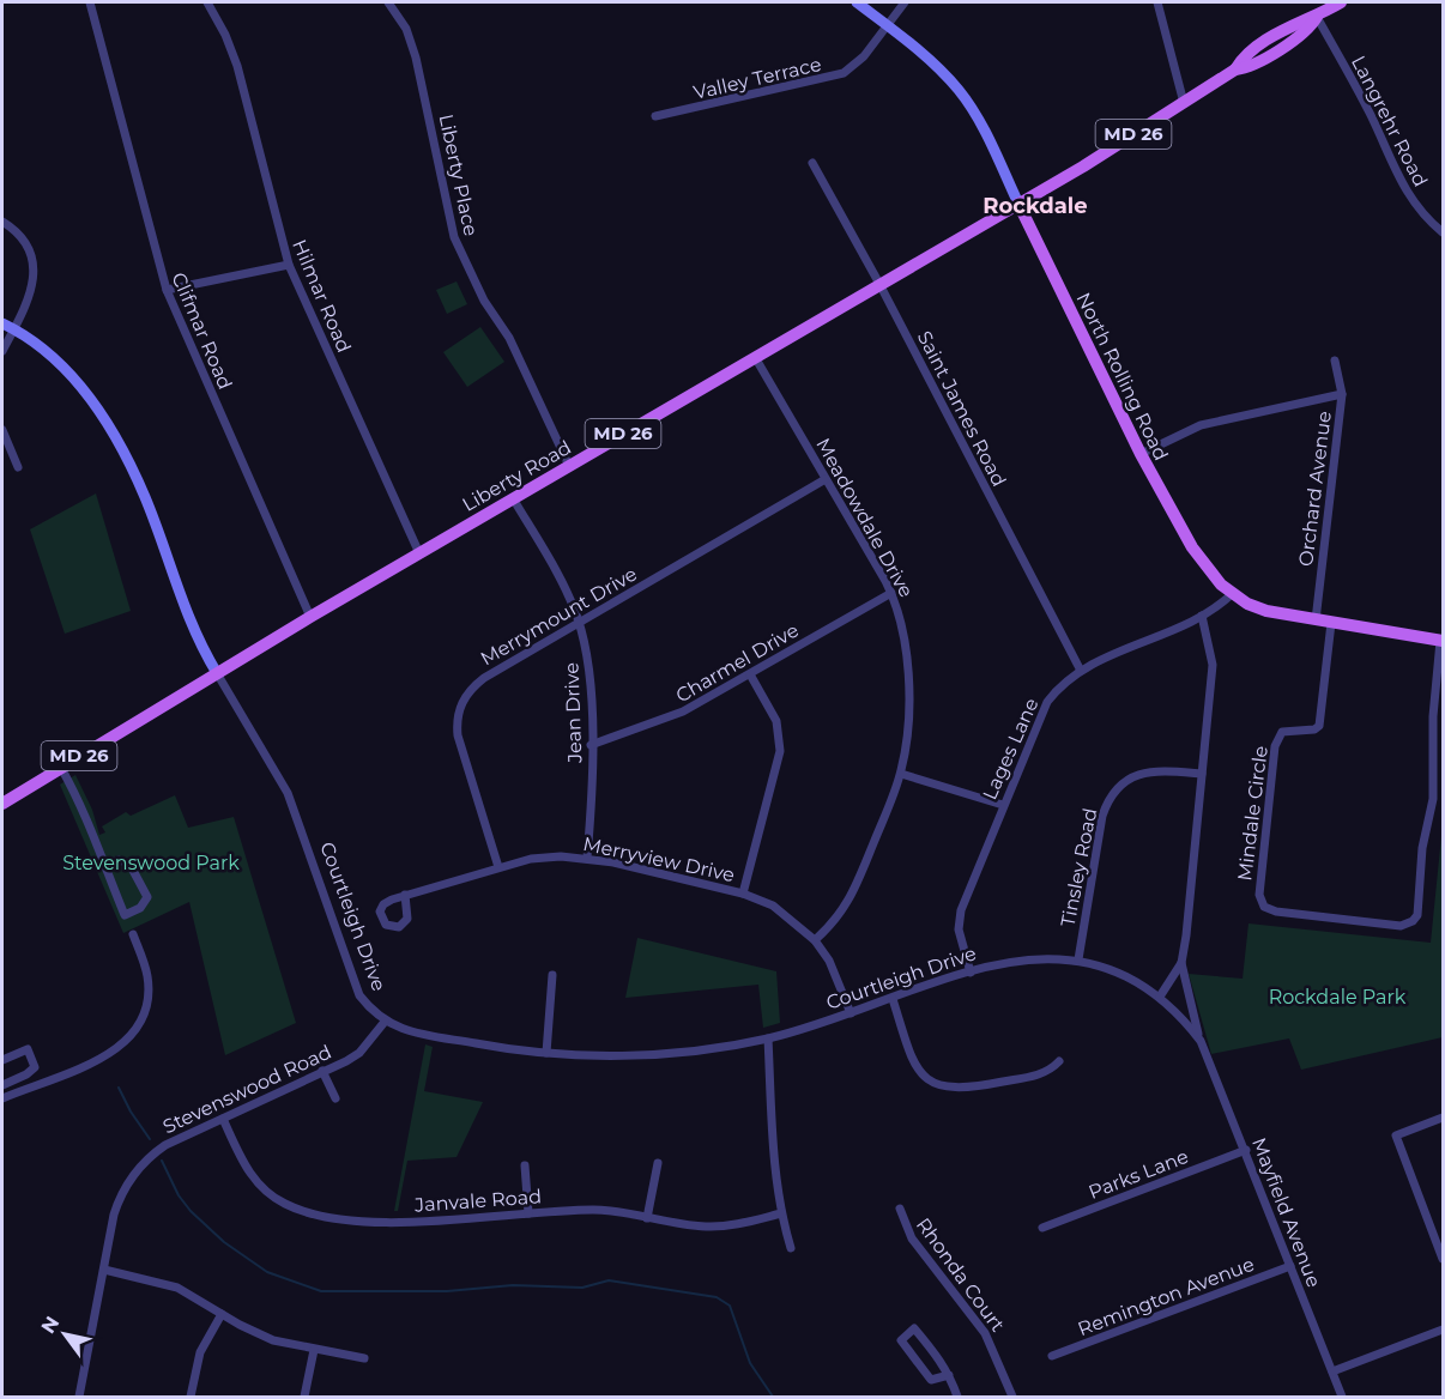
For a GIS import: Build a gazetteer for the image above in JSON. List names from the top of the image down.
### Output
{
  "streets": {
    "main road": ["MD 26", "North Rolling Road", "Liberty Road"],
    "street": [
      "Valley Terrace",
      "Langrehr Road",
      "Liberty Place",
      "Hilmar Road",
      "Clifmar Road",
      "Saint James Road",
      "Orchard Avenue",
      "Meadowdale Drive",
      "Merrymount Drive",
      "Charmel Drive",
      "Jean Drive",
      "Lages Lane",
      "Mindale Circle",
      "Merryview Drive",
      "Tinsley Road",
      "Courtleigh Drive",
      "Stevenswood Road",
      "Parks Lane",
      "Janvale Road",
      "Mayfield Avenue",
      "Rhonda Court",
      "Remington Avenue"
    ]
  },
  "crossings": [
    ["Valley Terrace", "North Rolling Road"],
    ["Langrehr Road", "Liberty Road"],
    ["Liberty Place", "Liberty Road"],
    ["Hilmar Road", "Liberty Road"],
    ["Clifmar Road", "Liberty Road"],
    ["North Rolling Road", "Liberty Road"],
    ["North Rolling Road", "Orchard Avenue"],
    ["North Rolling Road", "Lages Lane"],
    ["North Rolling Road", "Mindale Circle"],
    ["Saint James Road", "Liberty Road"],
    ["Saint James Road", "Lages Lane"],
    ["Liberty Road", "Meadowdale Drive"],
    ["Liberty Road", "Jean Drive"],
    ["Liberty Road", "Courtleigh Drive"],
    ["Meadowdale Drive", "Merrymount Drive"],
    ["Meadowdale Drive", "Charmel Drive"],
    ["Meadowdale Drive", "Merryview Drive"],
    ["Merrymount Drive", "Jean Drive"],
    ["Merrymount Drive", "Merryview Drive"],
    ["Charmel Drive", "Jean Drive"],
    ["Jean Drive", "Merryview Drive"],
    ["Lages Lane", "Courtleigh Drive"],
    ["Lages Lane", "Mayfield Avenue"],
    ["Merryview Drive", "Courtleigh Drive"],
    ["Tinsley Road", "Courtleigh Drive"],
    ["Tinsley Road", "Mayfield Avenue"],
    ["Courtleigh Drive", "Stevenswood Road"],
    ["Courtleigh Drive", "Mayfield Avenue"],
    ["Stevenswood Road", "Janvale Road"],
    ["Parks Lane", "Mayfield Avenue"],
    ["Mayfield Avenue", "Remington Avenue"]
  ],
  "districts": ["Rockdale"],
  "parks": ["Stevenswood Park", "Rockdale Park"],
  "north": "top left"
}
